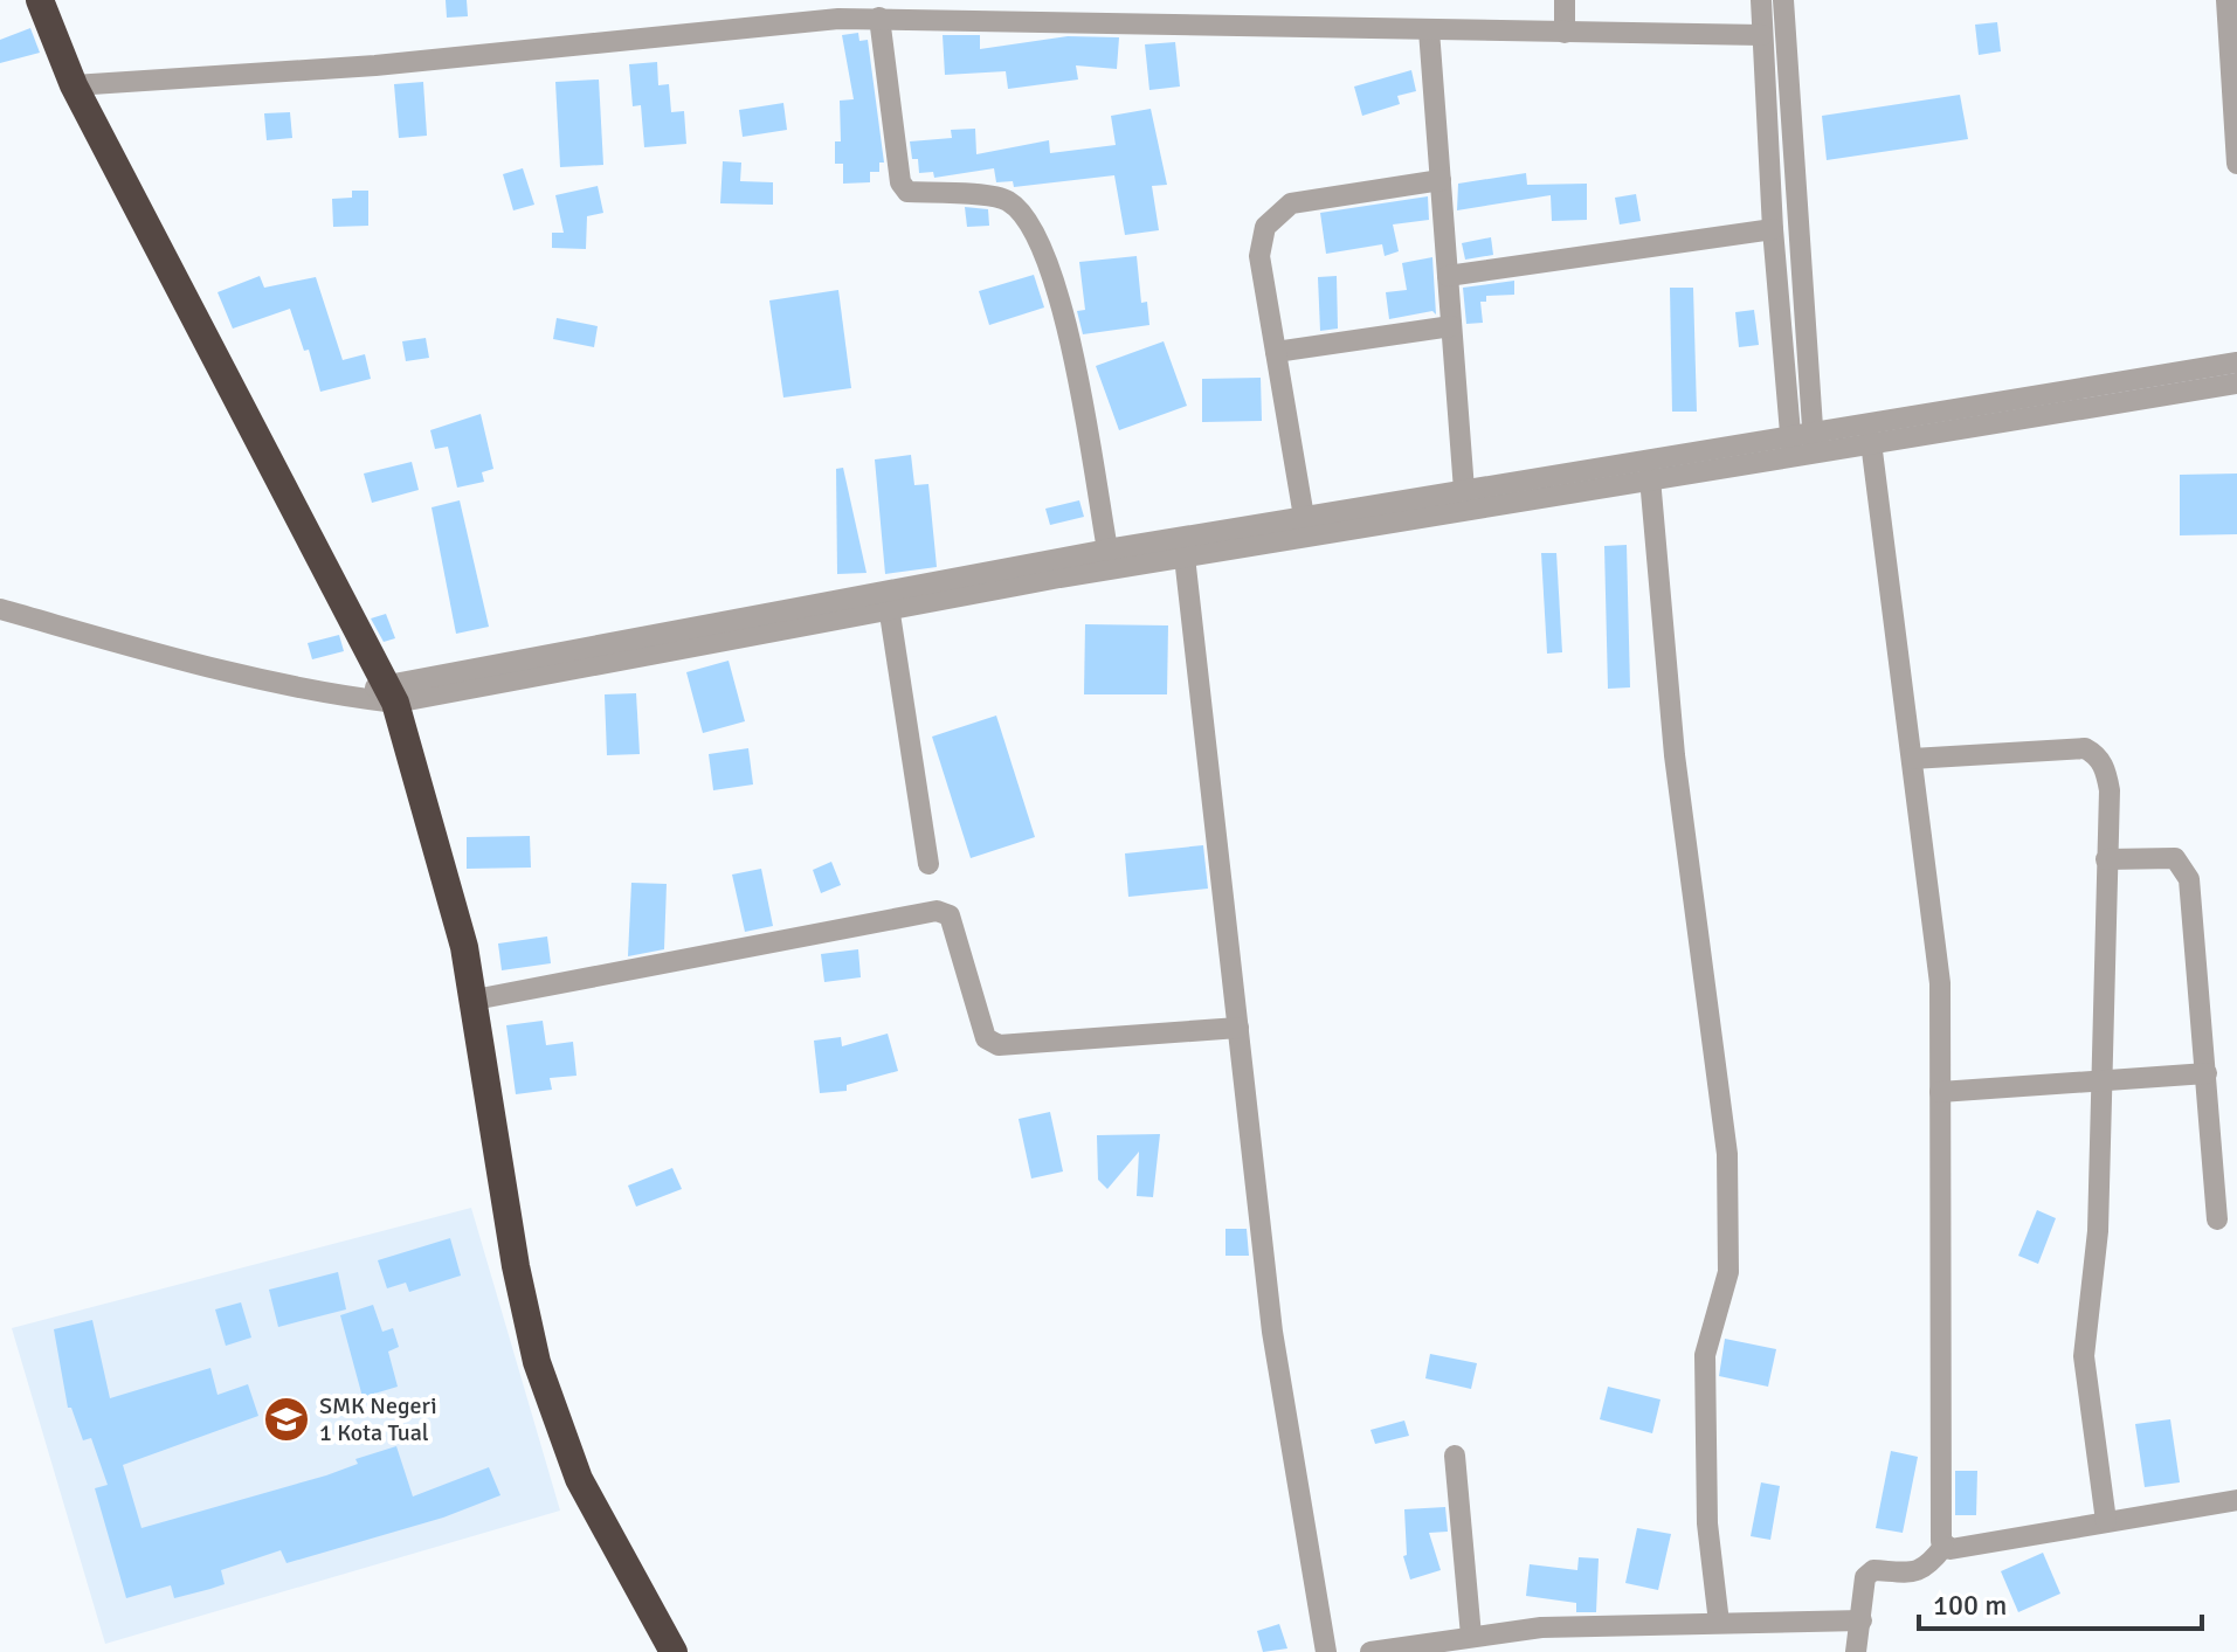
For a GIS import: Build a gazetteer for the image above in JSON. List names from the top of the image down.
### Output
{
  "places": {
    "school or university": ["SMK Negeri 1 Kota Tual"]
  },
  "scale_bar": "100 m"
}
